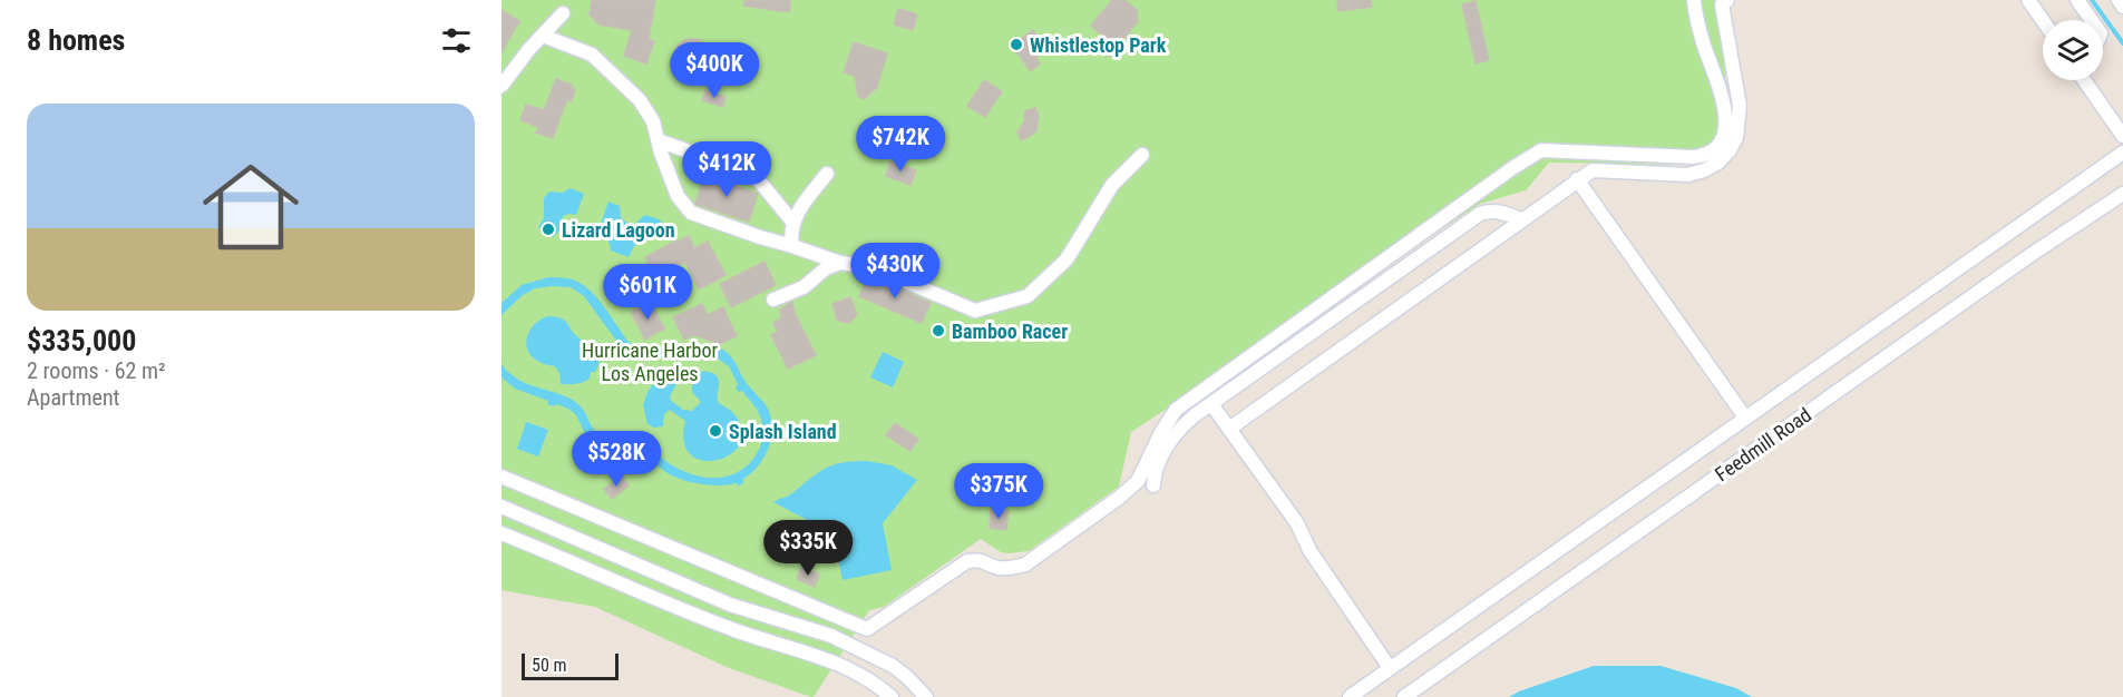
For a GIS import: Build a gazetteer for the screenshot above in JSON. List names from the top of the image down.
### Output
{
  "streets": {
    "street": ["Feedmill Road"]
  },
  "parks": ["Hurricane Harbor Los Angeles"],
  "places": [
    "Whistlestop Park",
    "Lizard Lagoon",
    "Bamboo Racer",
    "Splash Island"
  ],
  "scale_bar": "50 m",
  "page": {
    "heading": "8 homes",
    "price": [
      "$400K",
      "$742K",
      "$412K",
      "$430K",
      "$601K",
      "$528K",
      "$375K",
      "$335K"
    ],
    "list": [
      {
        "name": "$335,000",
        "note": "2 rooms · 62 m² · Apartment"
      }
    ],
    "scale": "50 m"
  }
}
